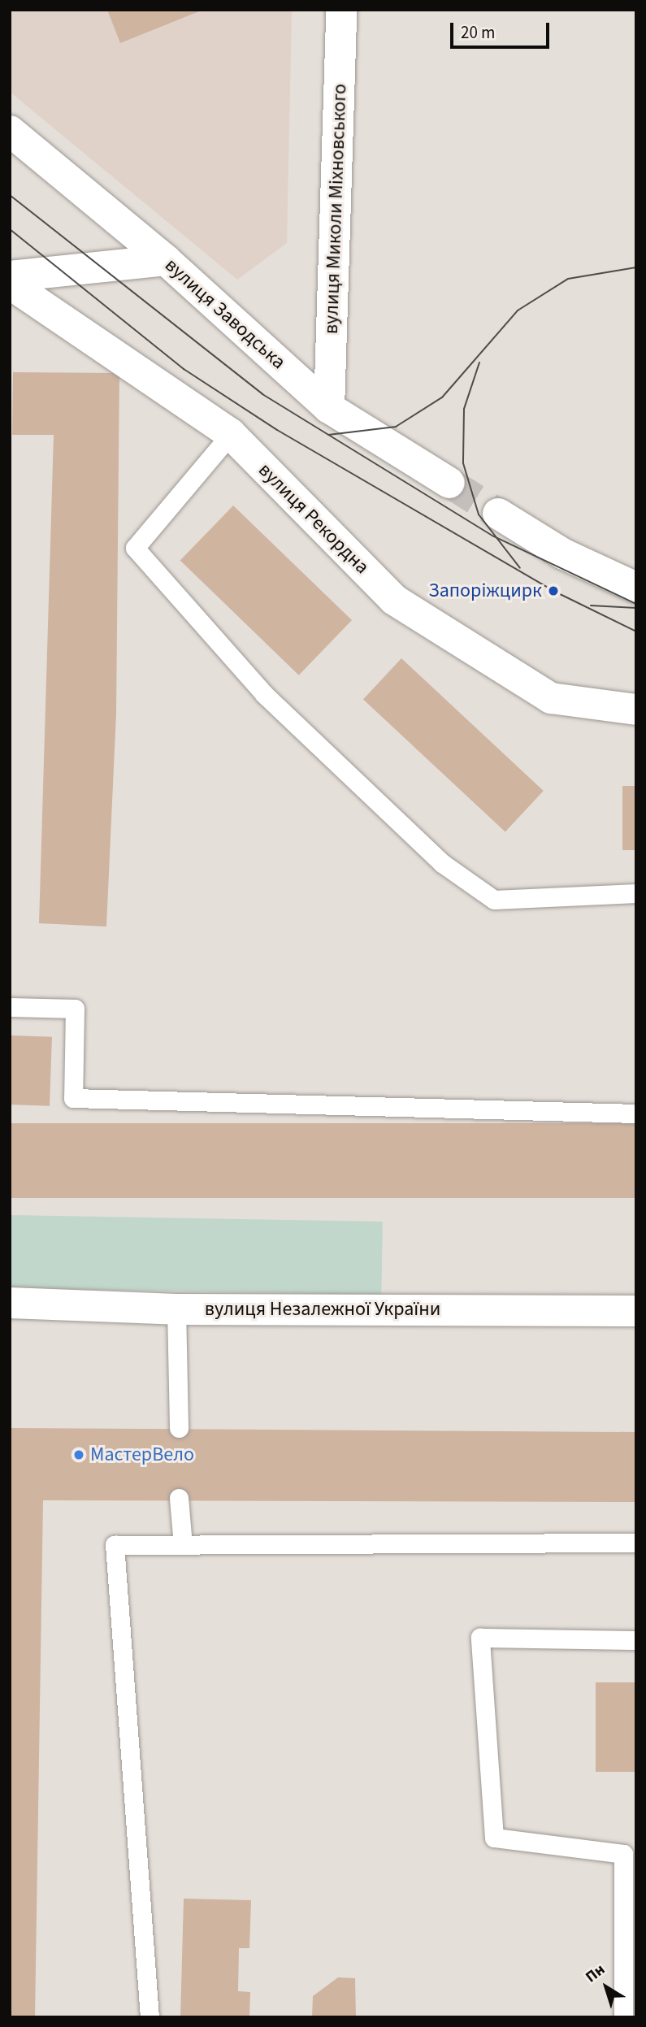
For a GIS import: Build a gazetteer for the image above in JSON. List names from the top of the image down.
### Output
{
  "streets": {
    "street": [
      "вулиця Миколи Міхновського",
      "вулиця Заводська",
      "вулиця Рекордна",
      "вулиця Незалежної України"
    ]
  },
  "crossings": [
    ["вулиця Миколи Міхновського", "вулиця Заводська"]
  ],
  "places": ["Запоріжцирк", "МастерВело"],
  "scale_bar": "20 m",
  "north": "top left"
}
